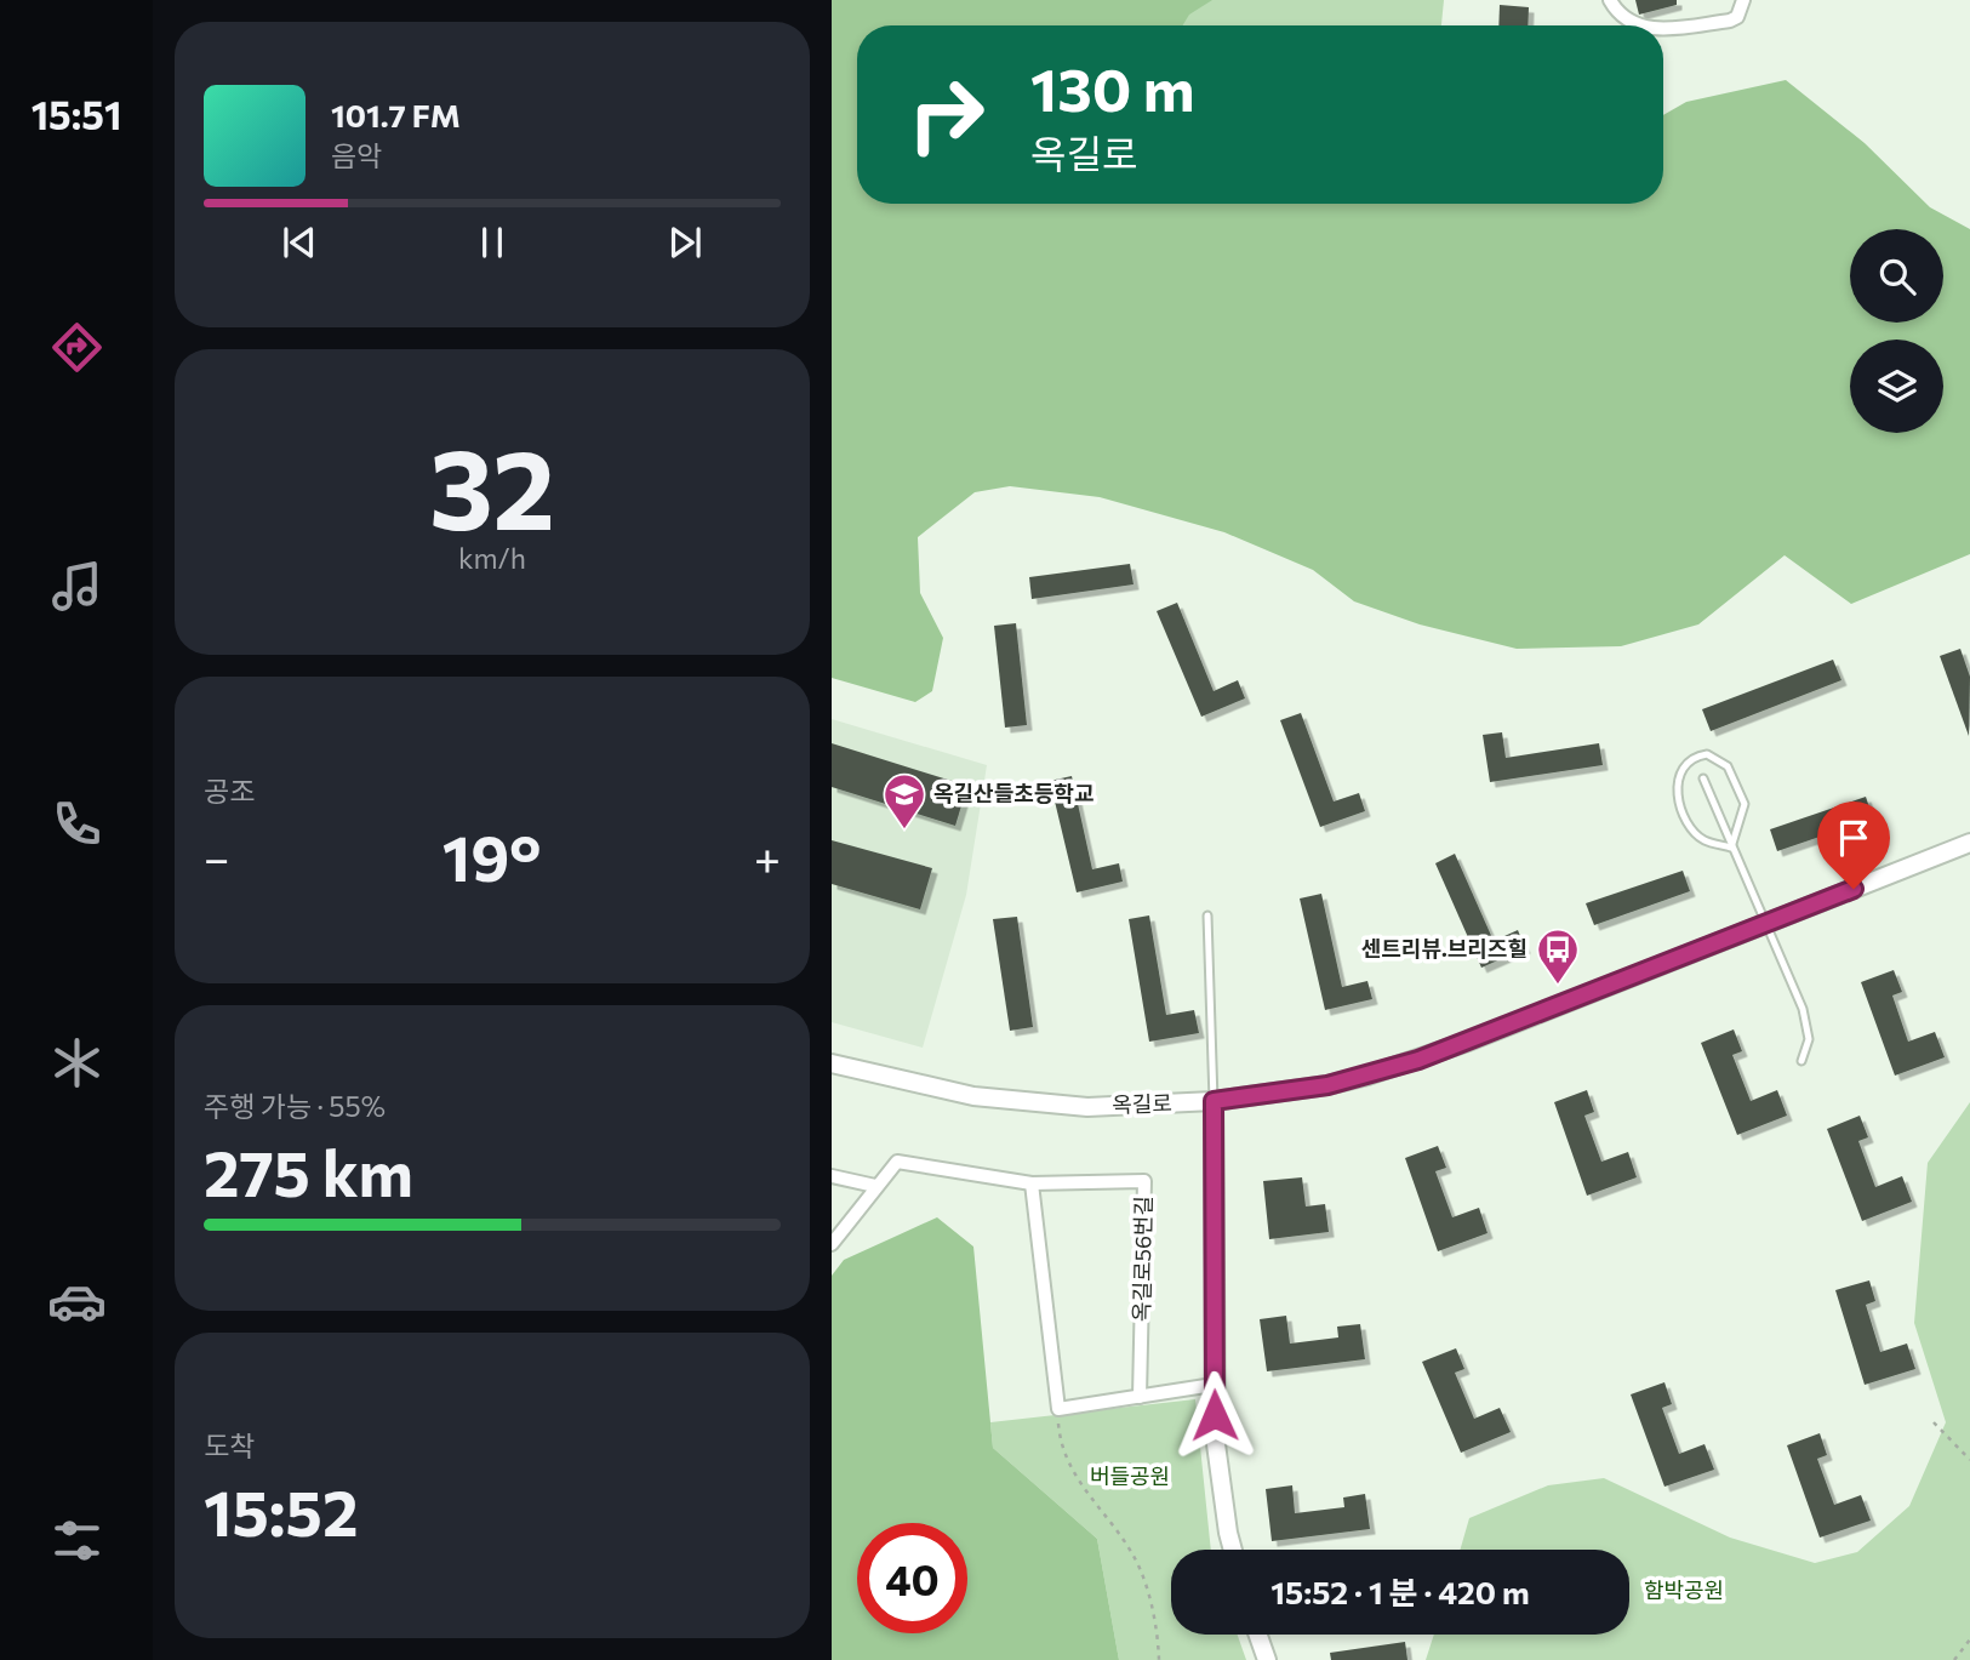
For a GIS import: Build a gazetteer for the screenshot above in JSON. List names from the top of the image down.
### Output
{
  "streets": {
    "street": ["옥길로", "옥길로56번길"]
  },
  "parks": ["버들공원", "함박공원"],
  "places": {
    "school or university": ["옥길산들초등학교"],
    "bus stop": ["센트리뷰.브리즈힐"]
  },
  "page": {
    "tabs": "15:51",
    "turn": ["130 m", "옥길로"],
    "song": ["101.7 FM", "음악"],
    "tile": [
      ["32", "km/h"],
      "공조",
      ["주행 가능 · 55%", "275 km"],
      ["도착", "15:52"]
    ],
    "heat": ["−", "19°", "+"],
    "limit": "40",
    "trip": "15:52 · 1 분 · 420 m"
  }
}
